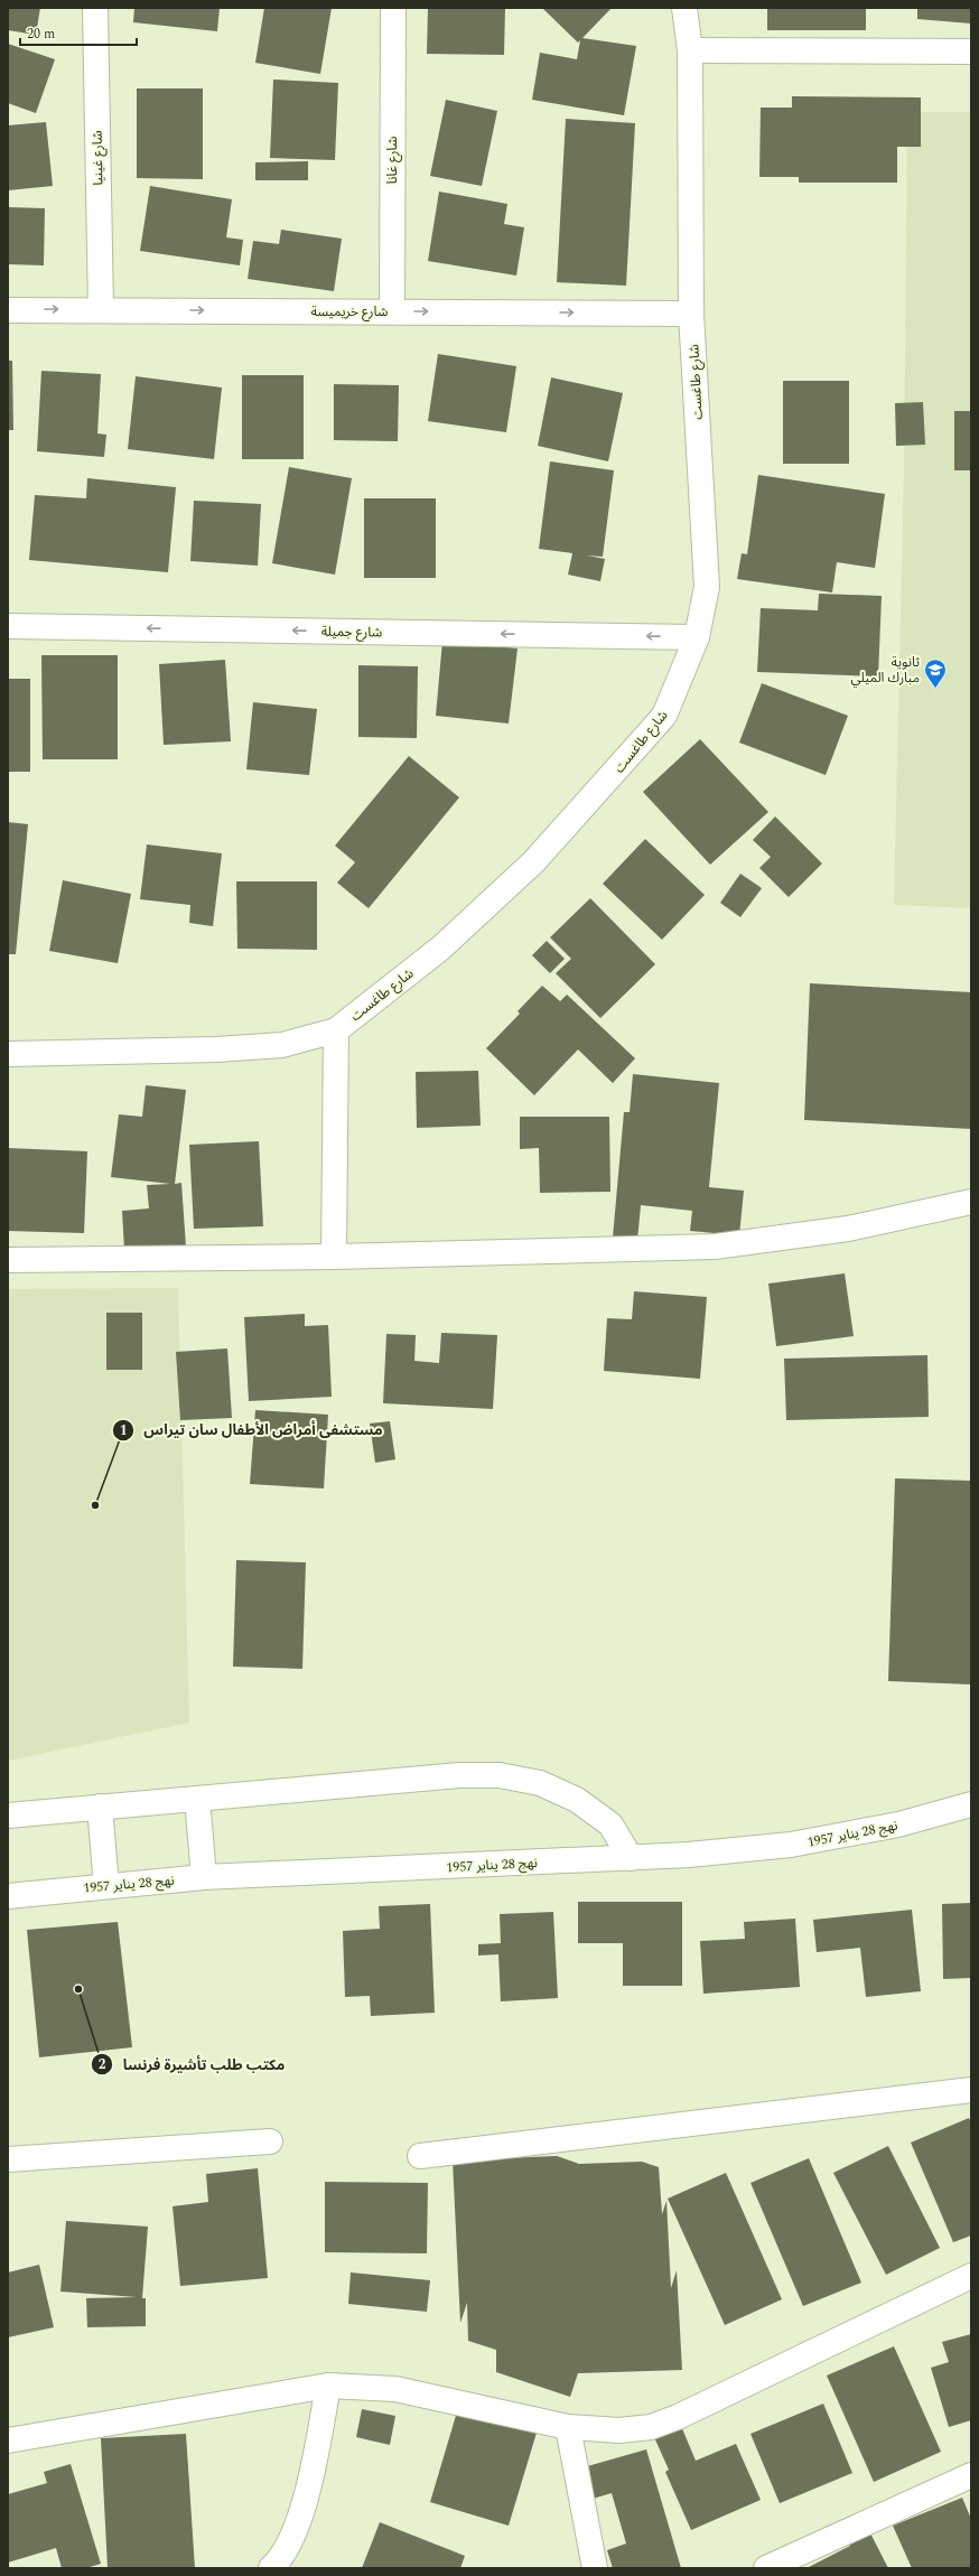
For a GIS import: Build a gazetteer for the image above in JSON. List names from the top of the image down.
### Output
{
  "streets": {
    "street": [
      "شارع غينيا",
      "شارع غانا",
      "شارع خريميسة",
      "شارع طاغست",
      "شارع جميلة",
      "نهج 28 يناير 1957"
    ]
  },
  "crossings": [
    ["شارع غينيا", "شارع خريميسة"],
    ["شارع غانا", "شارع خريميسة"],
    ["شارع خريميسة", "شارع طاغست"],
    ["شارع طاغست", "شارع جميلة"]
  ],
  "one_way": ["شارع خريميسة", "شارع جميلة"],
  "places": {
    "school or university": ["ثانوية مبارك الميلي"],
    "other": ["مستشفى أمراض الأطفال سان تيراس", "مكتب طلب تأشيرة فرنسا"]
  },
  "scale_bar": "20 m"
}
